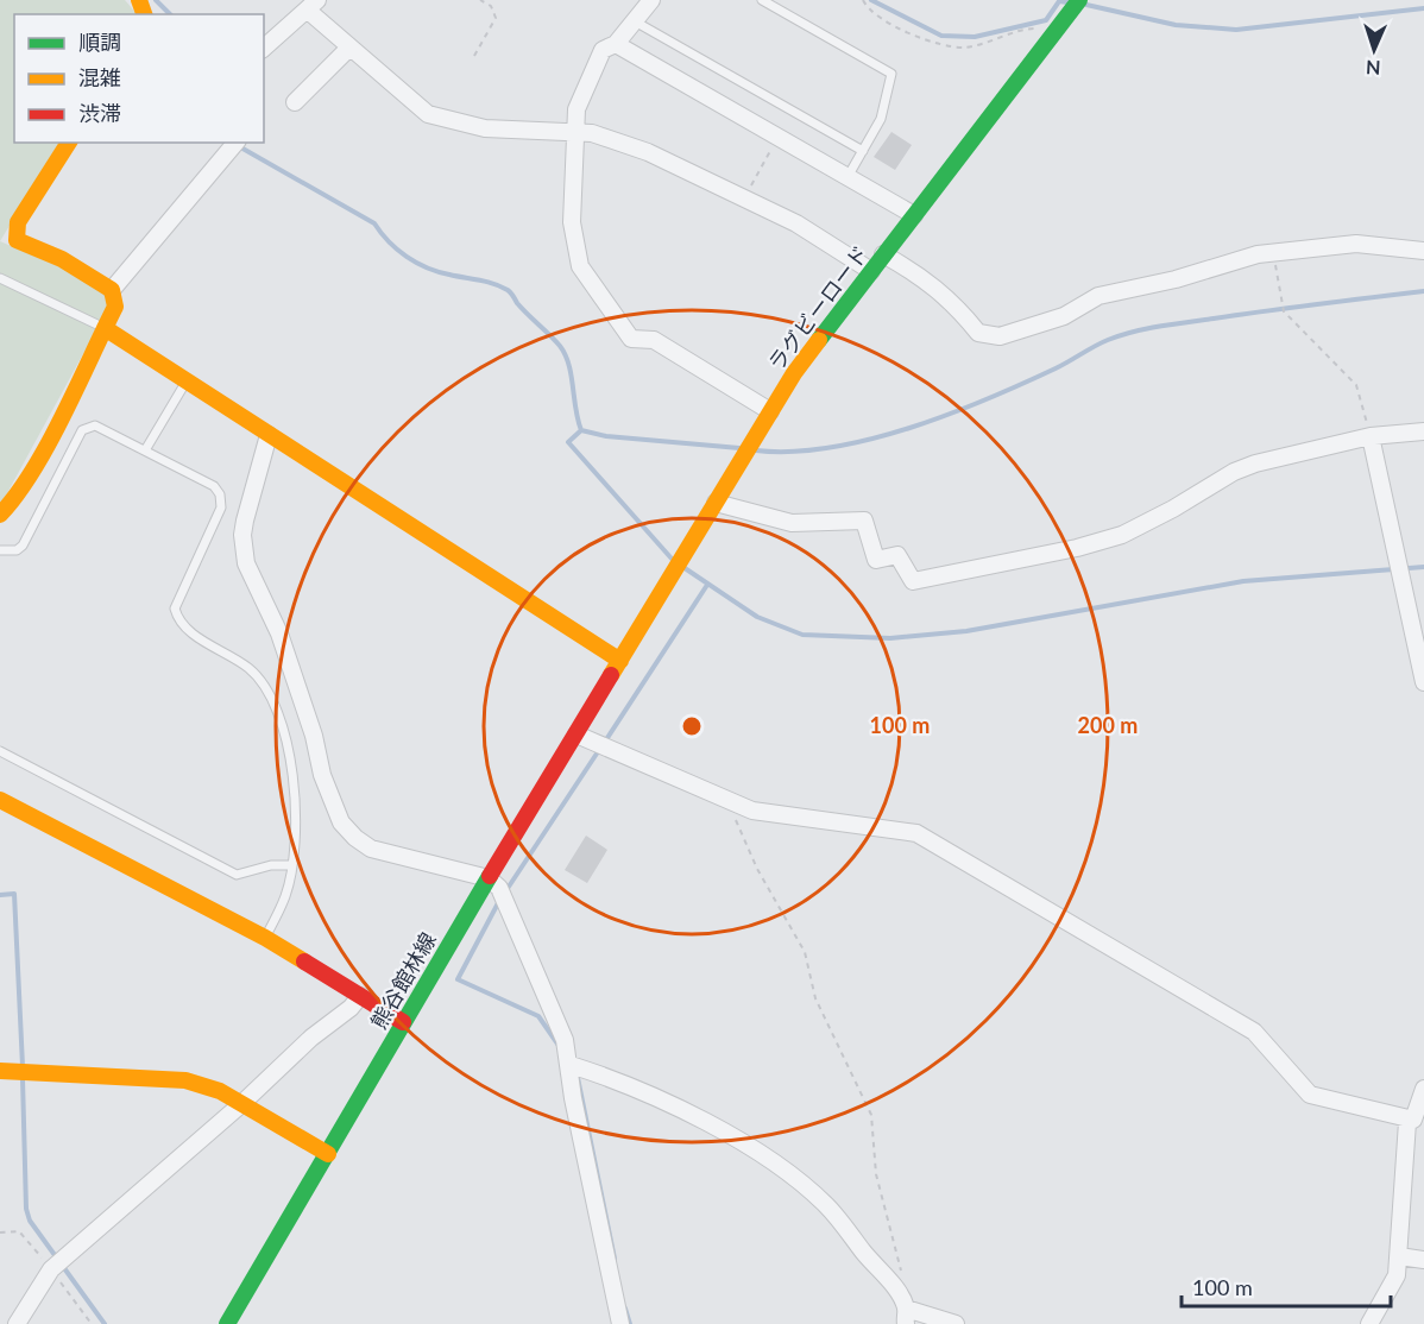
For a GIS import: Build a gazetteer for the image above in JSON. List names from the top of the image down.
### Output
{
  "streets": {
    "street": ["ラグビーロード", "熊谷館林線"]
  },
  "crossings": [
    ["ラグビーロード", "熊谷館林線"]
  ],
  "legend": ["順調", "混雑", "渋滞"],
  "scale_bar": "100 m",
  "north": "bottom",
  "rings": ["100 m", "200 m"]
}
